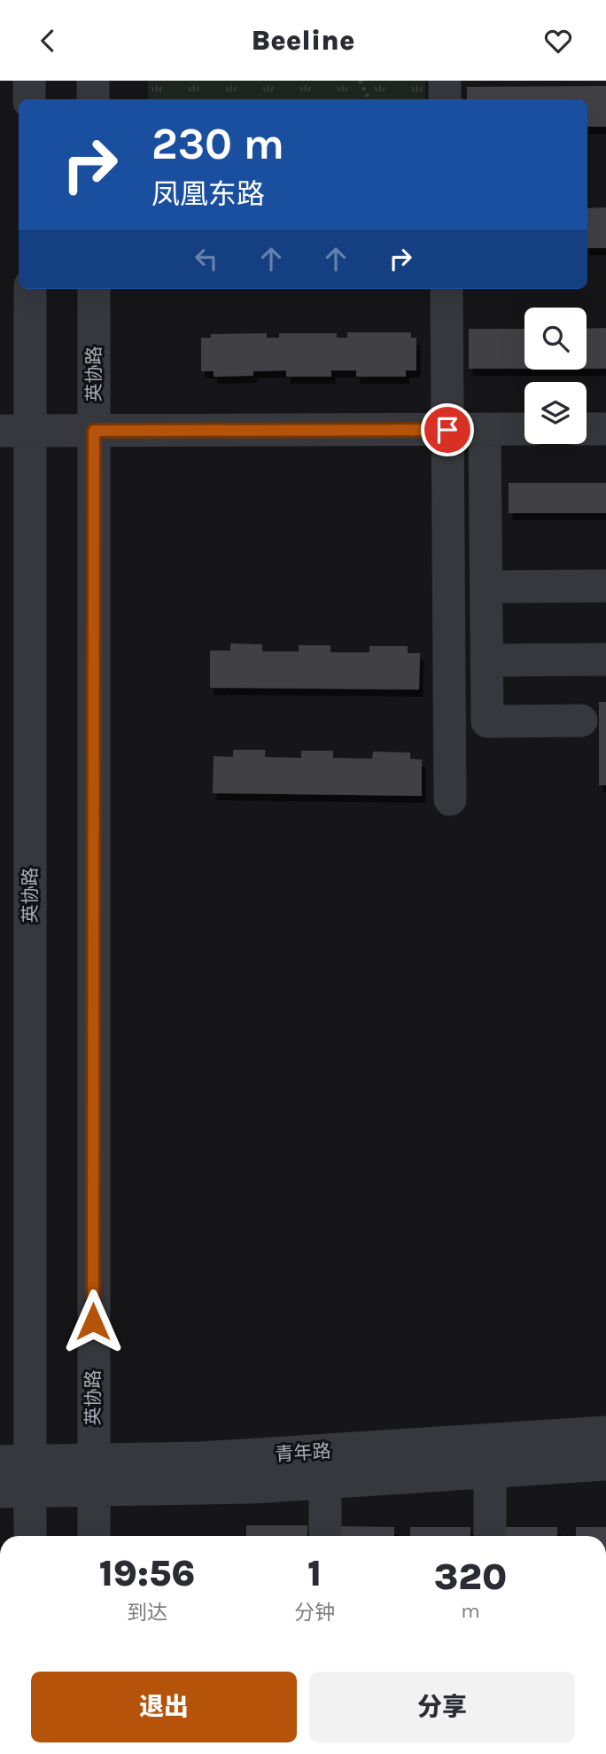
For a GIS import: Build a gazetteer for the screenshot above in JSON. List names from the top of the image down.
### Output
{
  "streets": {
    "street": ["英协路", "青年路"]
  },
  "crossings": [
    ["英协路", "青年路"]
  ],
  "page": {
    "header": "Beeline",
    "turn": ["230 m", "凤凰东路"],
    "eta": [
      "19:56",
      "到达",
      "1",
      "分钟",
      "320",
      "m"
    ],
    "buttons": ["退出", "分享"]
  }
}
